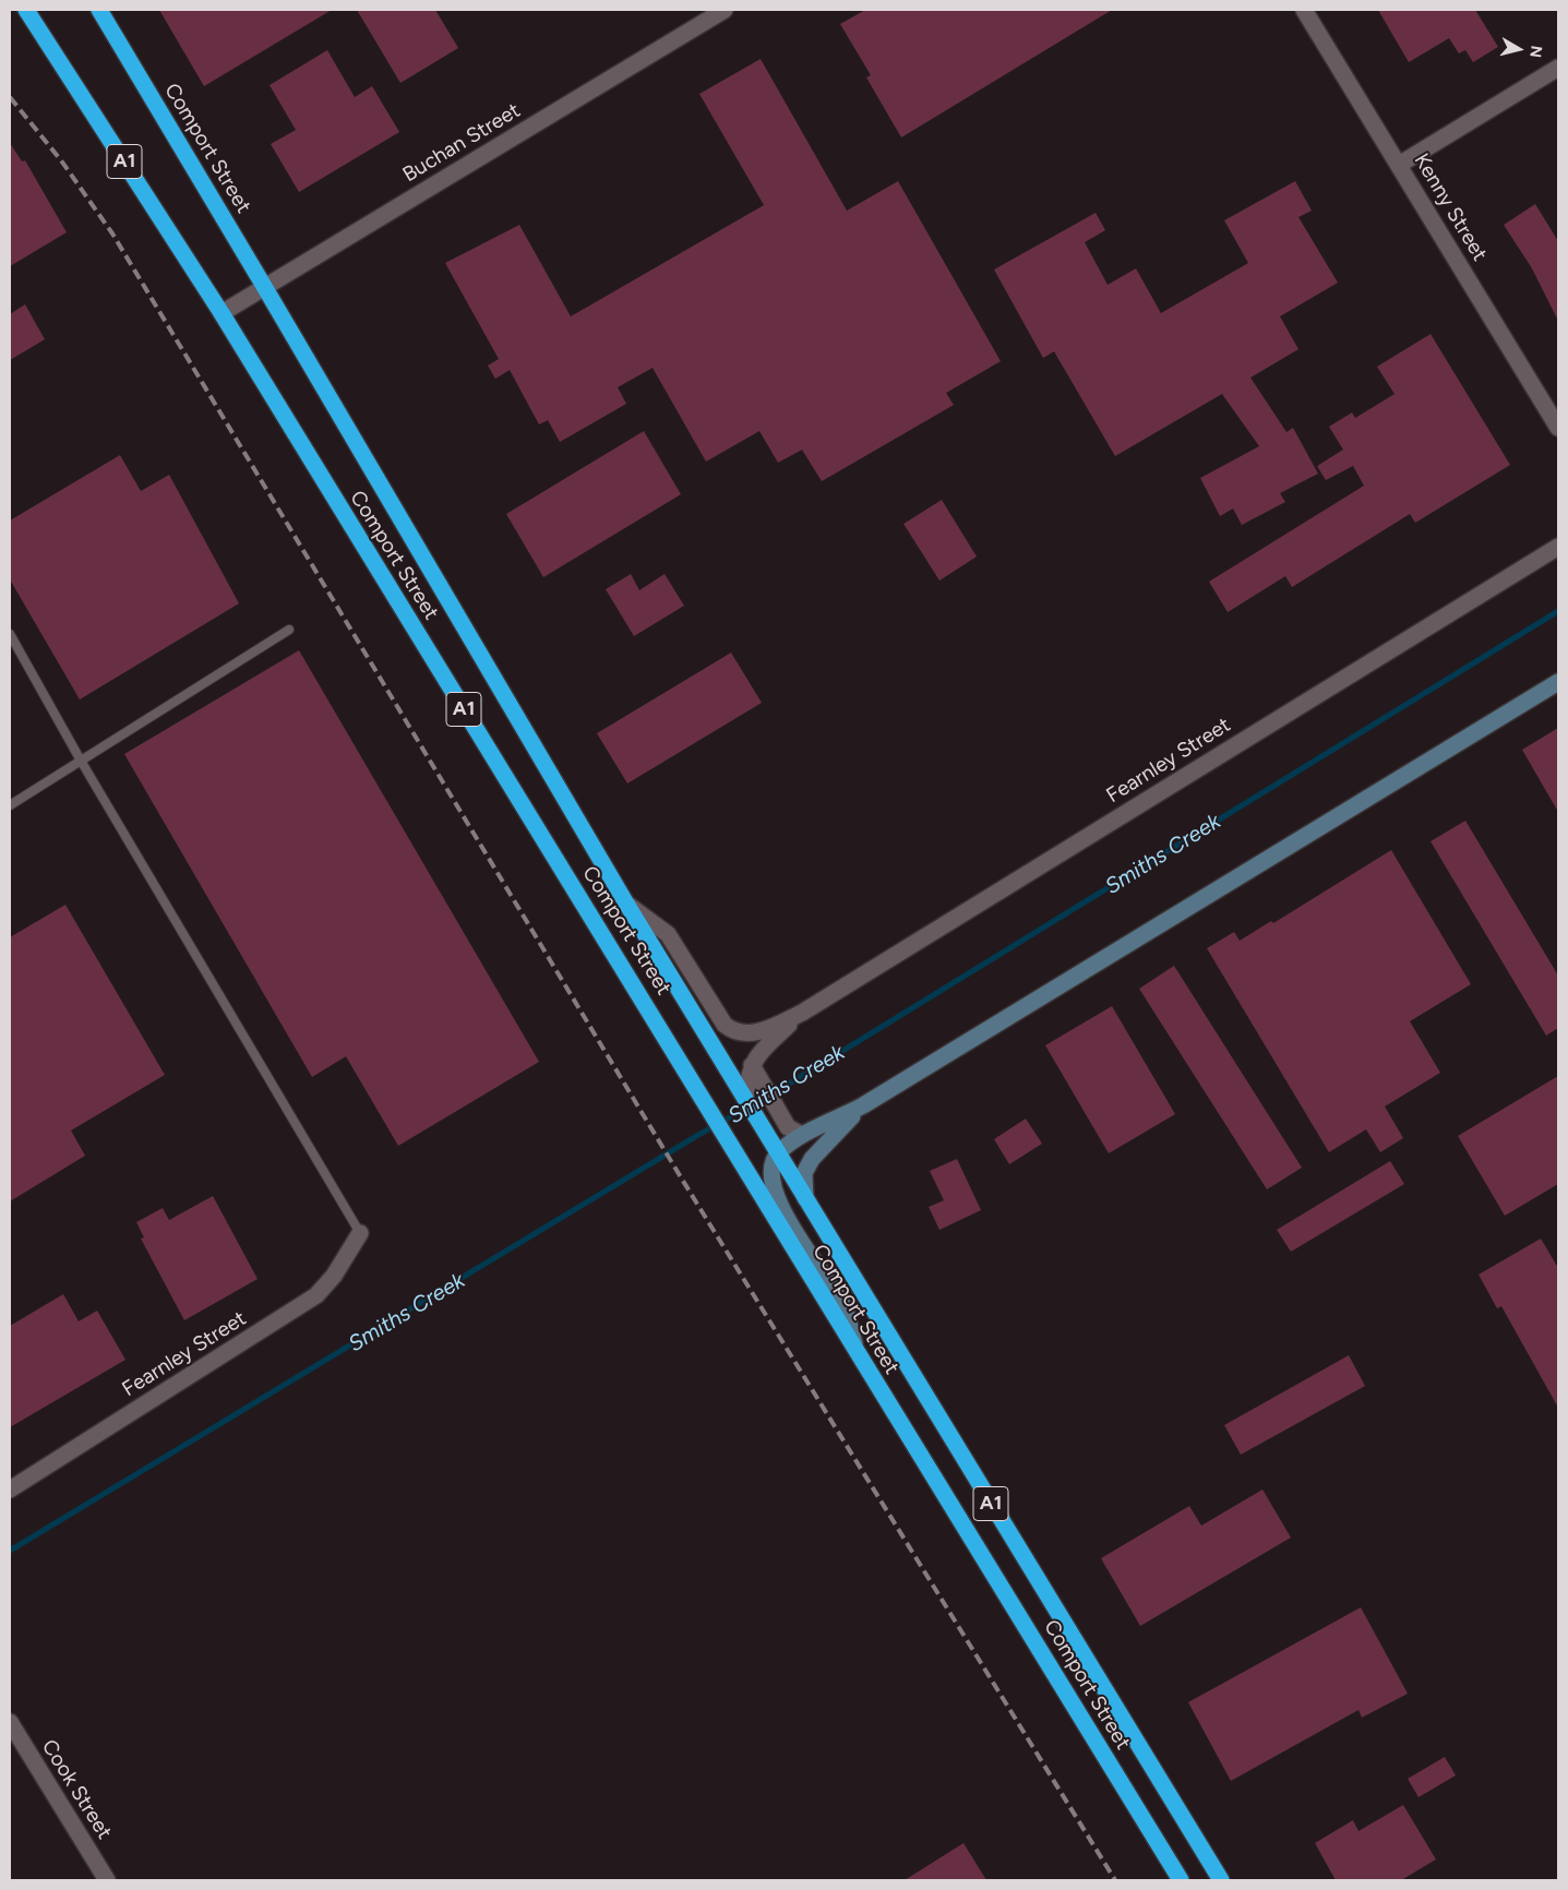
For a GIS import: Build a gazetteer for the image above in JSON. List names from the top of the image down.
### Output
{
  "streets": {
    "highway": ["Comport Street", "A1"],
    "street": [
      "Buchan Street",
      "Kenny Street",
      "Fearnley Street",
      "Cook Street"
    ]
  },
  "crossings": [
    ["Buchan Street", "Comport Street"],
    ["Comport Street", "Fearnley Street"]
  ],
  "water": ["Smiths Creek"],
  "north": "right"
}
